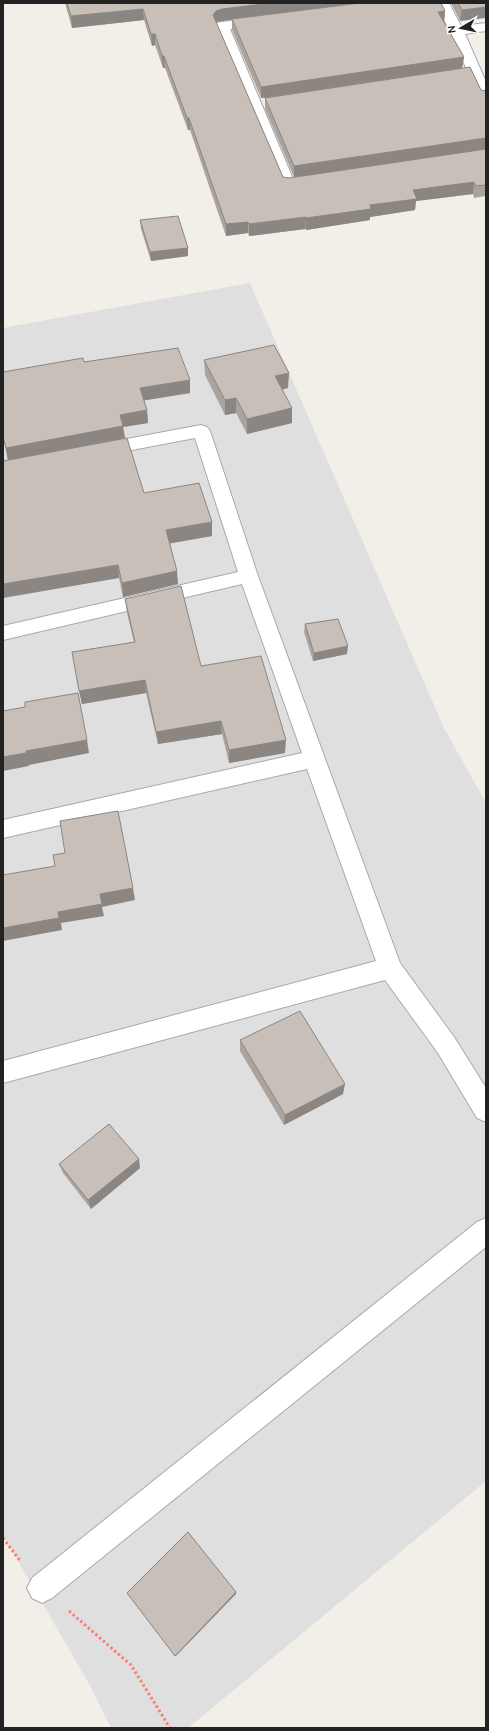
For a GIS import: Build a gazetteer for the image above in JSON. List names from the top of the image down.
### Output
{
  "north": "left"
}
